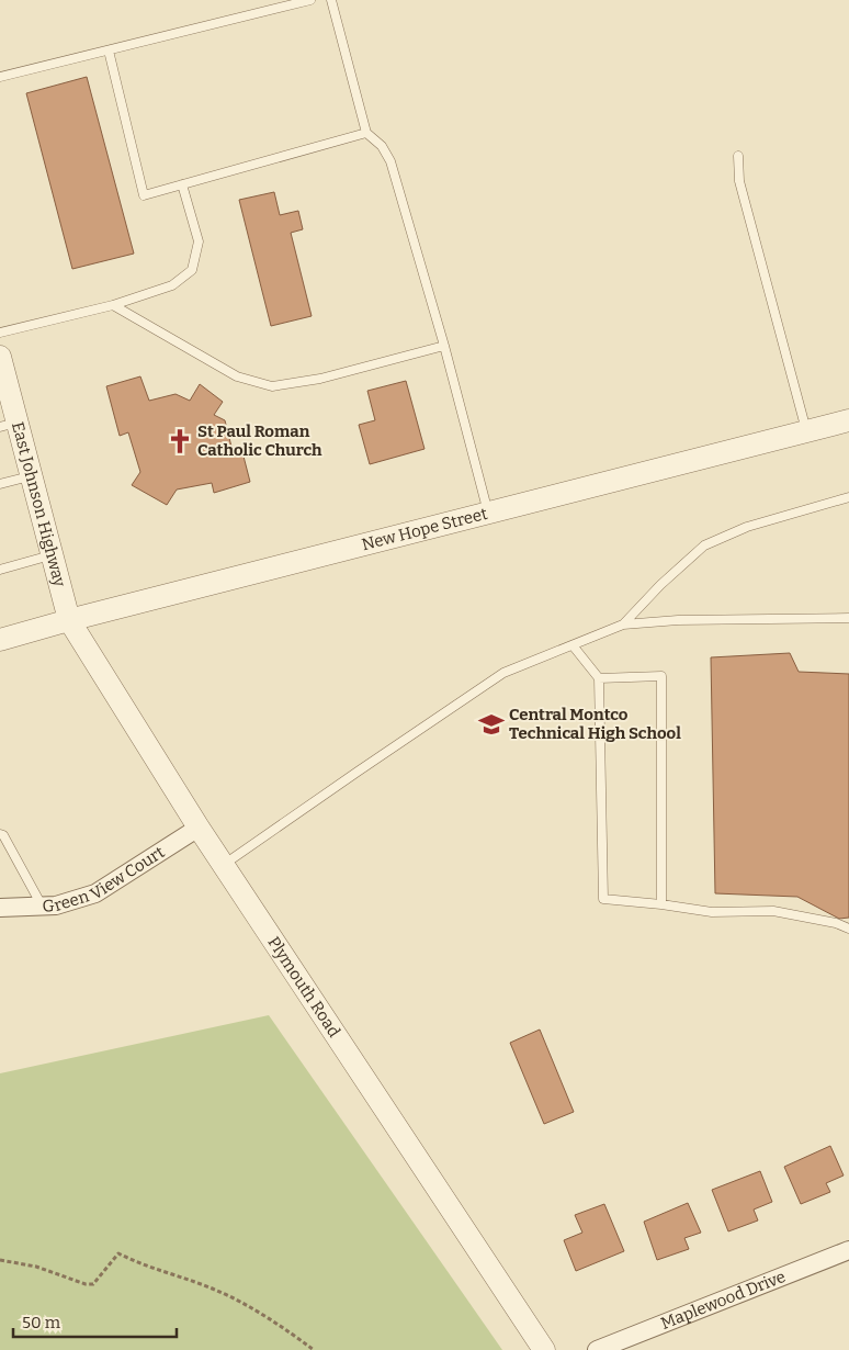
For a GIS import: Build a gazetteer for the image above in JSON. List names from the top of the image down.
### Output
{
  "streets": {
    "street": [
      "East Johnson Highway",
      "New Hope Street",
      "Green View Court",
      "Plymouth Road",
      "Maplewood Drive"
    ]
  },
  "crossings": [
    ["East Johnson Highway", "New Hope Street"],
    ["East Johnson Highway", "Plymouth Road"],
    ["New Hope Street", "Plymouth Road"],
    ["Green View Court", "Plymouth Road"]
  ],
  "places": {
    "church": ["St Paul Roman Catholic Church"],
    "school or university": ["Central Montco Technical High School"]
  },
  "scale_bar": "50 m"
}
